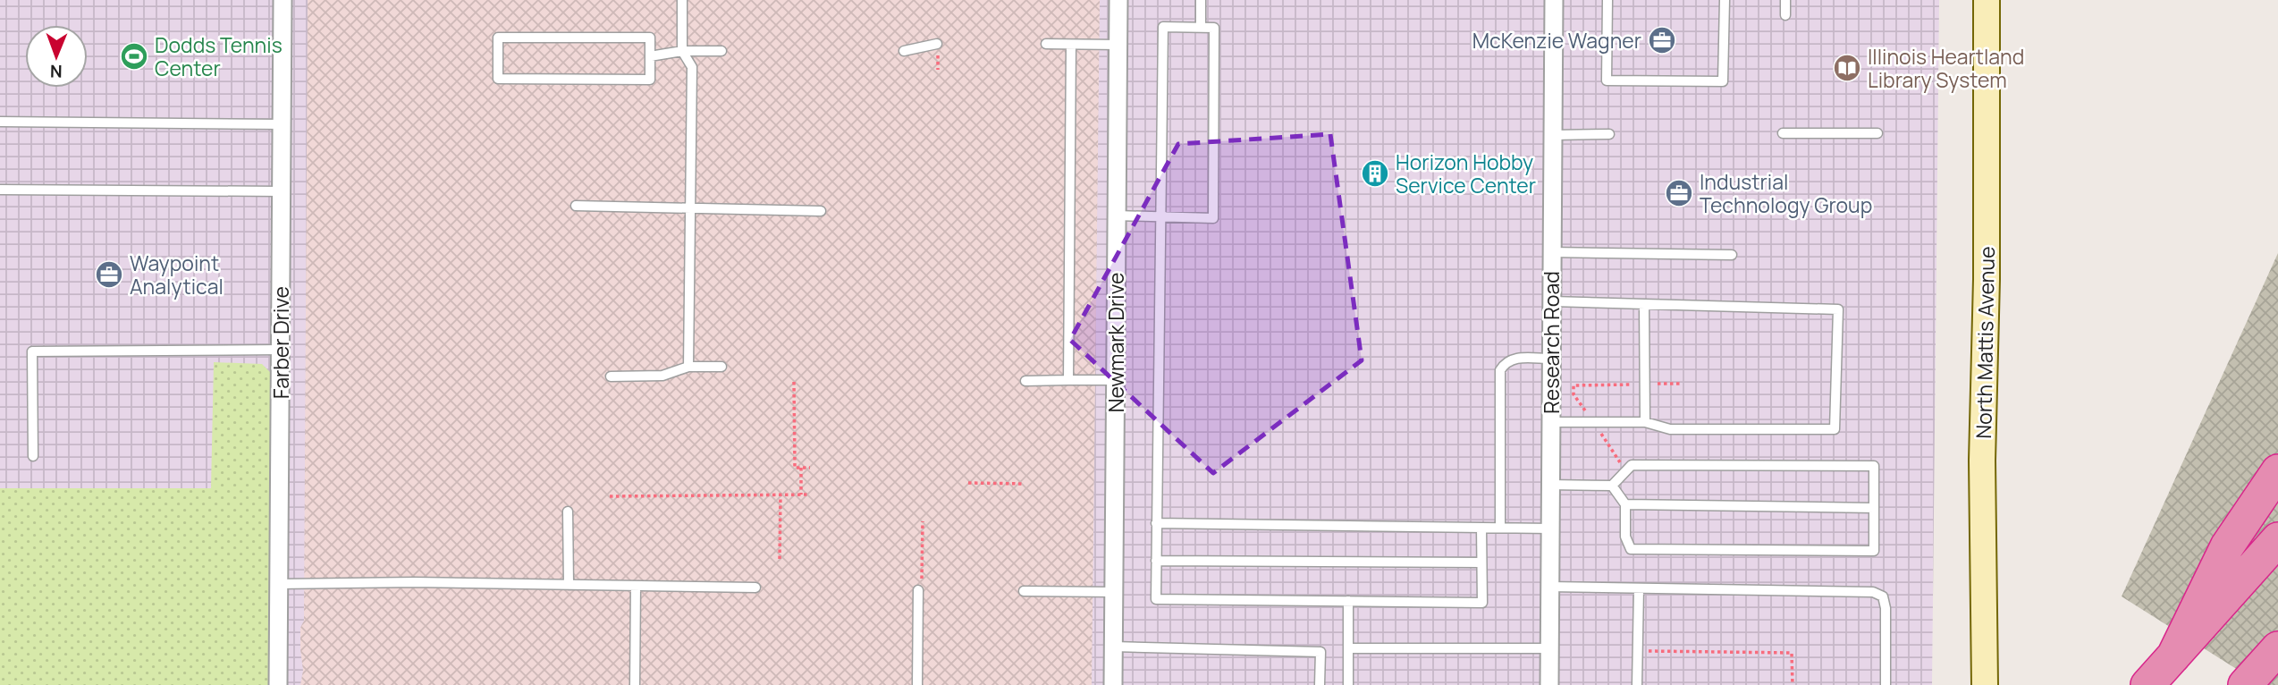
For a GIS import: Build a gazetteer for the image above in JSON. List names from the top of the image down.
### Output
{
  "streets": {
    "street": [
      "Farber Drive",
      "Newmark Drive",
      "Research Road",
      "North Mattis Avenue"
    ]
  },
  "places": {
    "office": ["McKenzie Wagner", "Industrial Technology Group", "Waypoint Analytical"],
    "sports": ["Dodds Tennis Center"],
    "library": ["Illinois Heartland Library System"],
    "building": ["Horizon Hobby Service Center"]
  },
  "north": "bottom"
}
